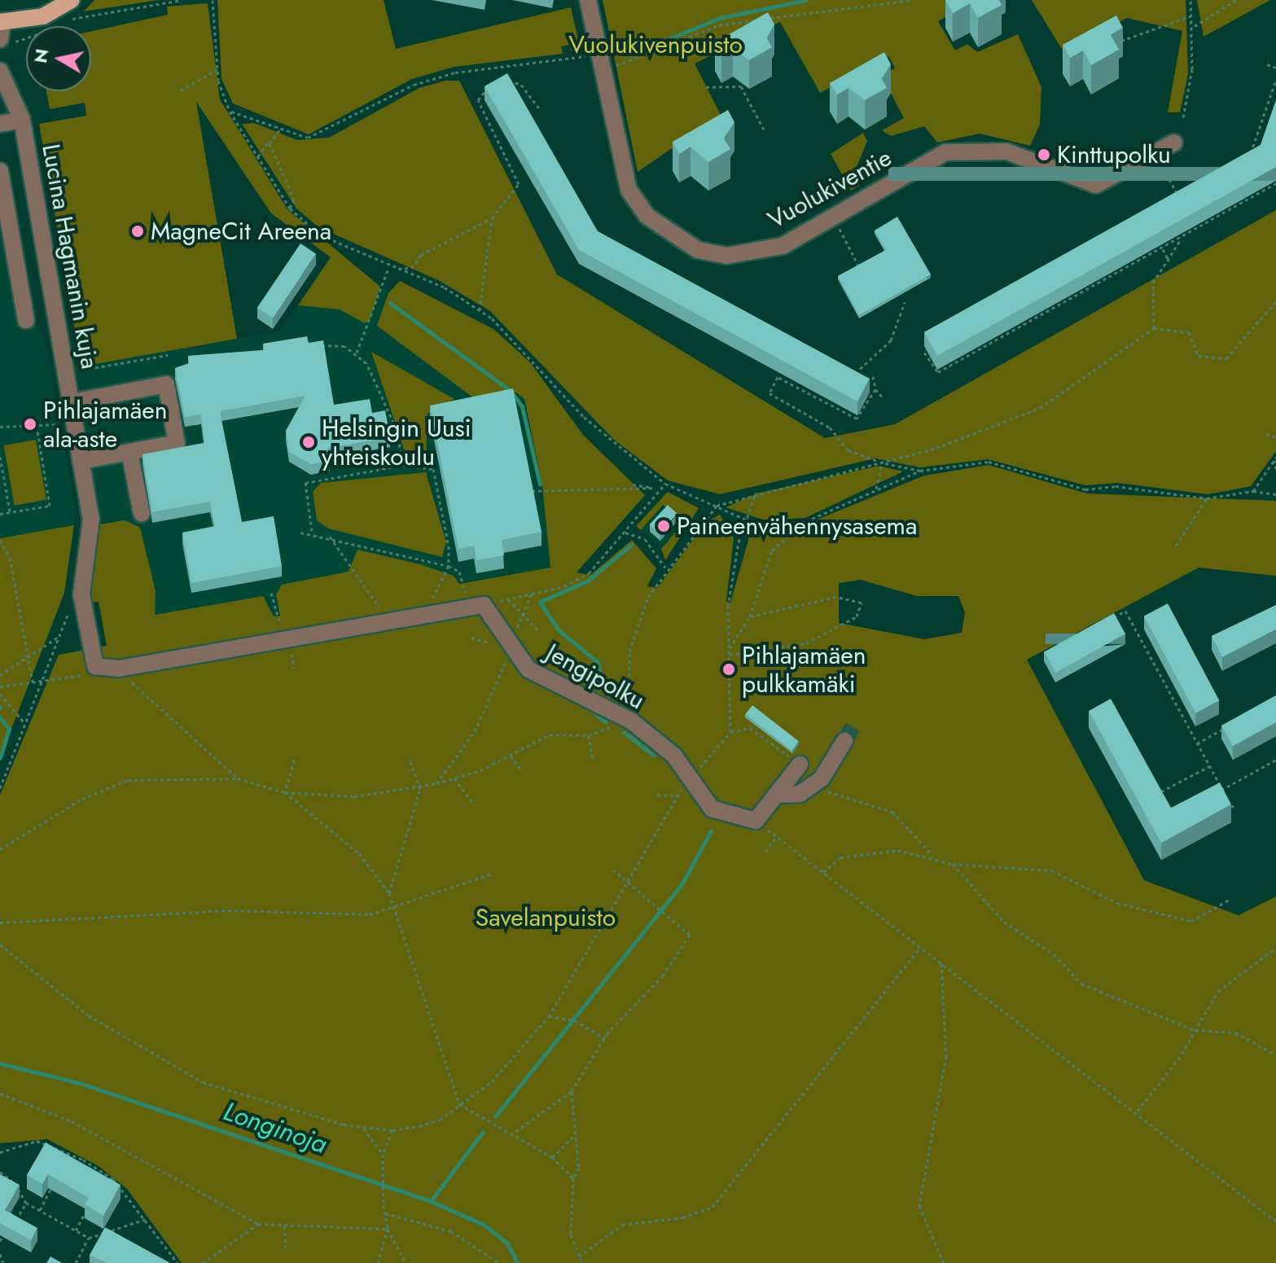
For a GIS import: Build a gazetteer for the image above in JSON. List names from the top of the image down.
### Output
{
  "streets": {
    "street": ["Vuolukiventie", "Lucina Hagmanin kuja", "Jengipolku"]
  },
  "water": ["Longinoja"],
  "parks": ["Vuolukivenpuisto", "Savelanpuisto"],
  "places": [
    "Kinttupolku",
    "MagneCit Areena",
    "Pihlajamäen ala-aste",
    "Helsingin Uusi yhteiskoulu",
    "Paineenvähennysasema",
    "Pihlajamäen pulkkamäki"
  ],
  "north": "left"
}
